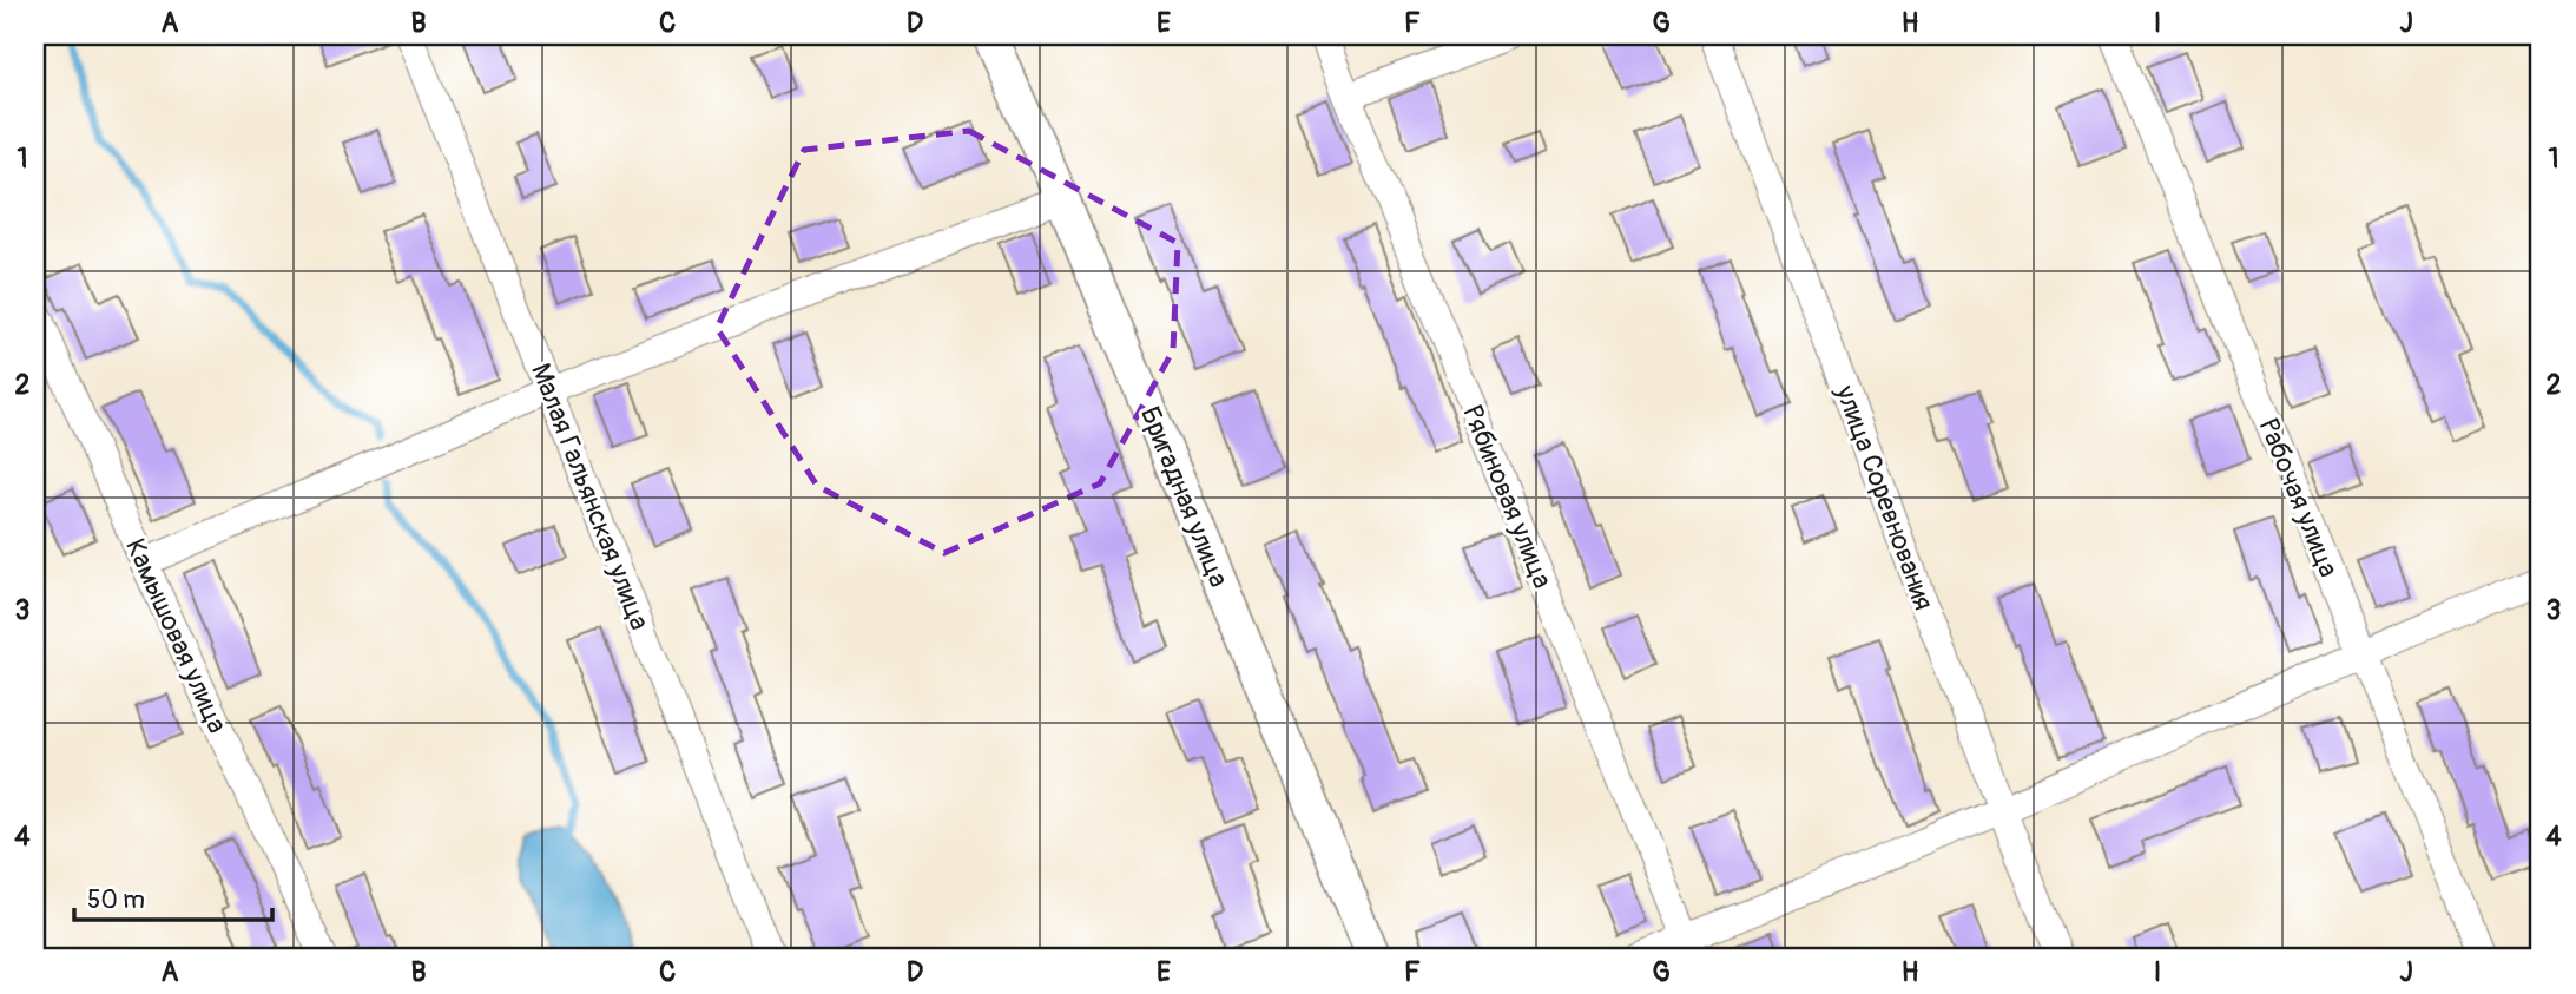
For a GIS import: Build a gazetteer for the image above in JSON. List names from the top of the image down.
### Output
{
  "streets": {
    "street": [
      "Малая Гальянская улица",
      "Бригадная улица",
      "Рябиновая улица",
      "улица Соревнования",
      "Рабочая улица",
      "Камышовая улица"
    ]
  },
  "scale_bar": "50 m",
  "grid": {
    "columns": [
      "A",
      "B",
      "C",
      "D",
      "E",
      "F",
      "G",
      "H",
      "I",
      "J"
    ],
    "rows": [
      "1",
      "2",
      "3",
      "4"
    ]
  }
}
